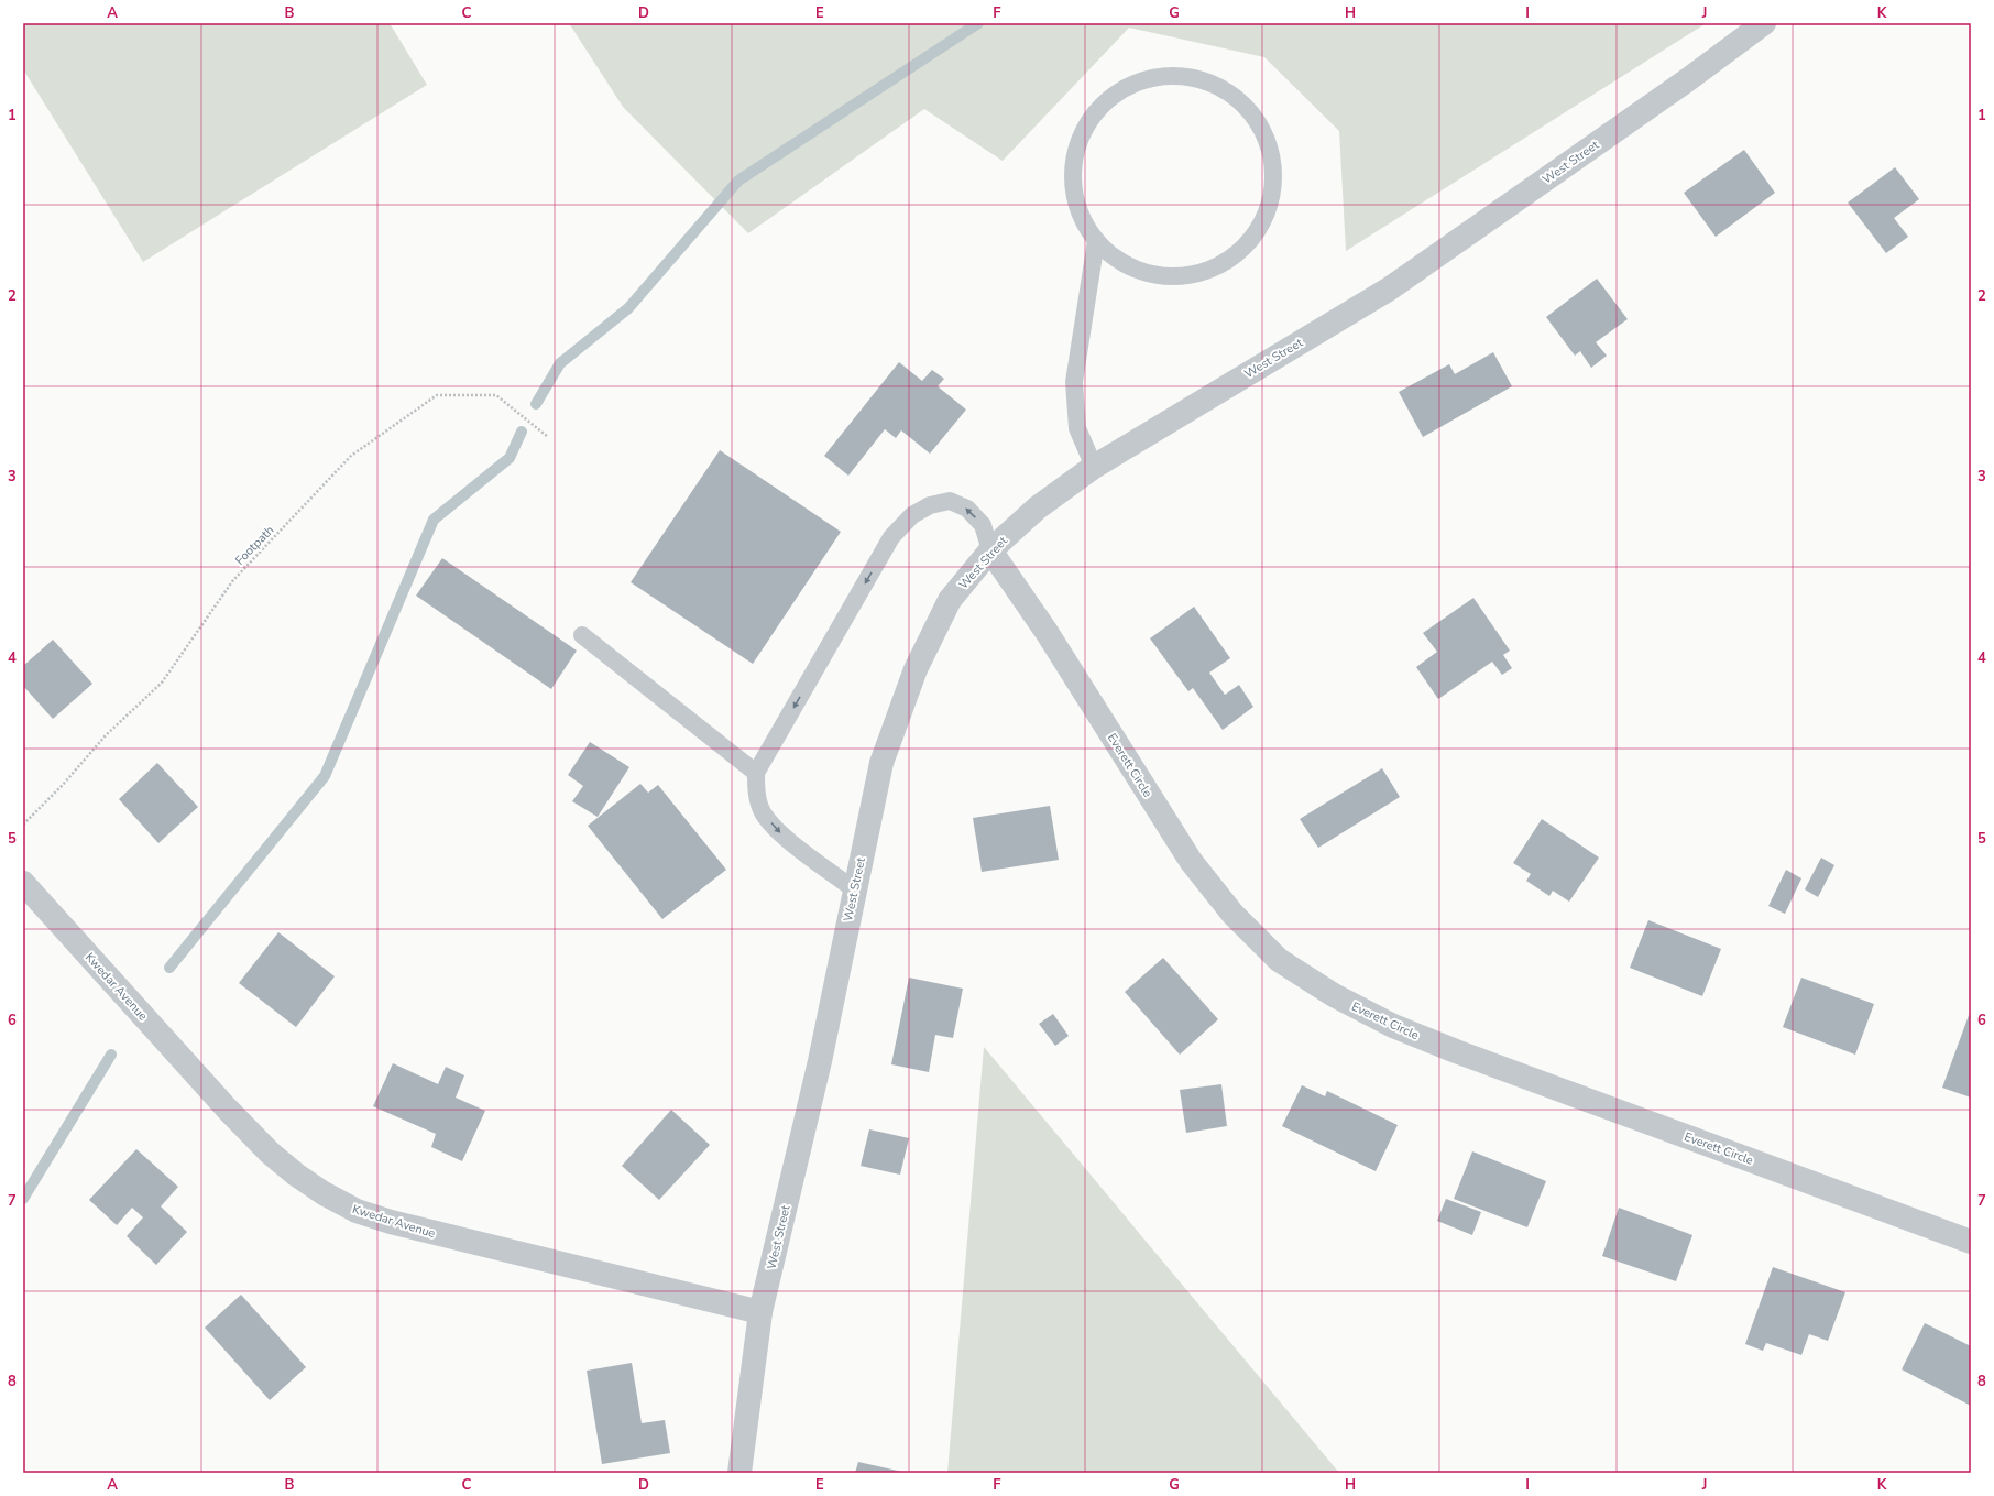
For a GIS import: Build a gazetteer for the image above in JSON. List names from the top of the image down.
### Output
{
  "streets": {
    "street": ["West Street", "Everett Circle", "Kwedar Avenue"],
    "path": ["Footpath"]
  },
  "crossings": [
    ["West Street", "Everett Circle"],
    ["West Street", "Kwedar Avenue"]
  ],
  "grid": {
    "columns": [
      "A",
      "B",
      "C",
      "D",
      "E",
      "F",
      "G",
      "H",
      "I",
      "J",
      "K"
    ],
    "rows": [
      "1",
      "2",
      "3",
      "4",
      "5",
      "6",
      "7",
      "8"
    ]
  }
}
